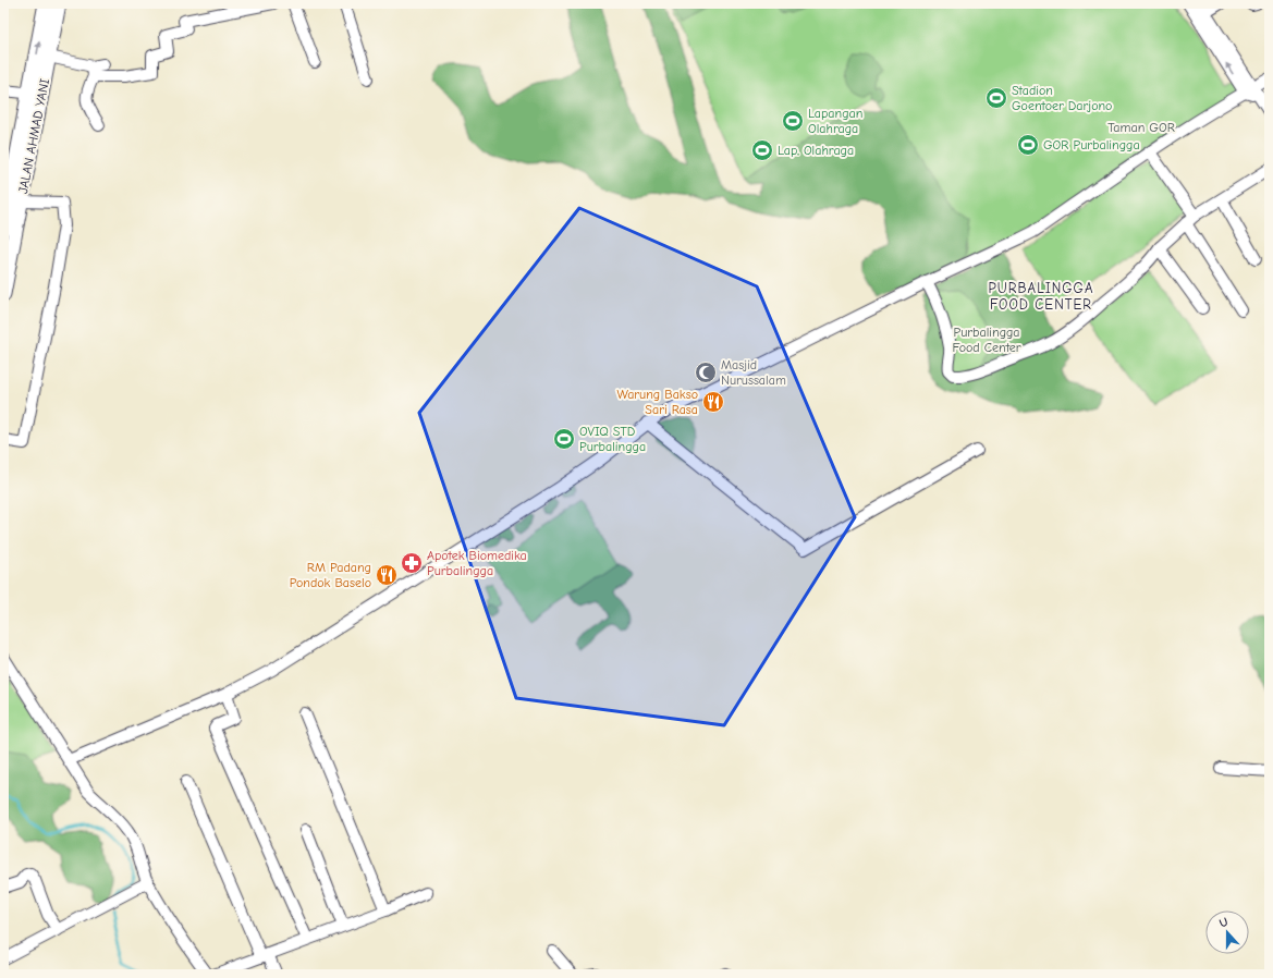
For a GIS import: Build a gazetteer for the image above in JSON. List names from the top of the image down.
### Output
{
  "streets": {
    "main road": ["JALAN AHMAD YANI"]
  },
  "districts": ["PURBALINGGA FOOD CENTER"],
  "parks": ["Taman GOR", "Purbalingga Food Center"],
  "places": {
    "sports": [
      "Stadion Goentoer Darjono",
      "Lapangan Olahraga",
      "GOR Purbalingga",
      "Lap. Olahraga",
      "OVIQ STD Purbalingga"
    ],
    "mosque": ["Masjid Nurussalam"],
    "restaurant": ["Warung Bakso Sari Rasa", "RM Padang Pondok Baselo"],
    "pharmacy": ["Apotek Biomedika Purbalingga"]
  },
  "north": "top"
}
